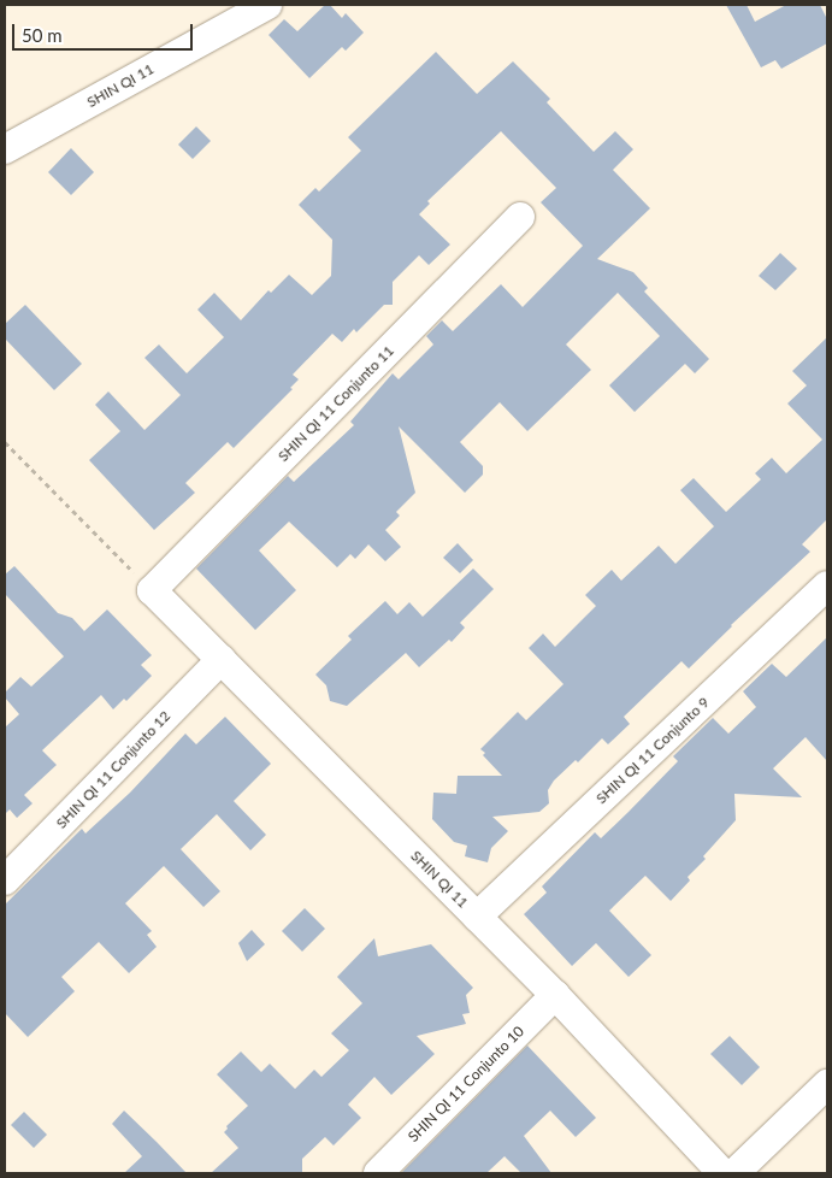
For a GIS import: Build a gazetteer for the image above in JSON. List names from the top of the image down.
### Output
{
  "streets": {
    "street": [
      "SHIN QI 11",
      "SHIN QI 11 Conjunto 11",
      "SHIN QI 11 Conjunto 9",
      "SHIN QI 11 Conjunto 12",
      "SHIN QI 11 Conjunto 10"
    ]
  },
  "crossings": [
    ["SHIN QI 11", "SHIN QI 11 Conjunto 11"],
    ["SHIN QI 11", "SHIN QI 11 Conjunto 9"],
    ["SHIN QI 11", "SHIN QI 11 Conjunto 12"],
    ["SHIN QI 11", "SHIN QI 11 Conjunto 10"]
  ],
  "scale_bar": "50 m"
}
